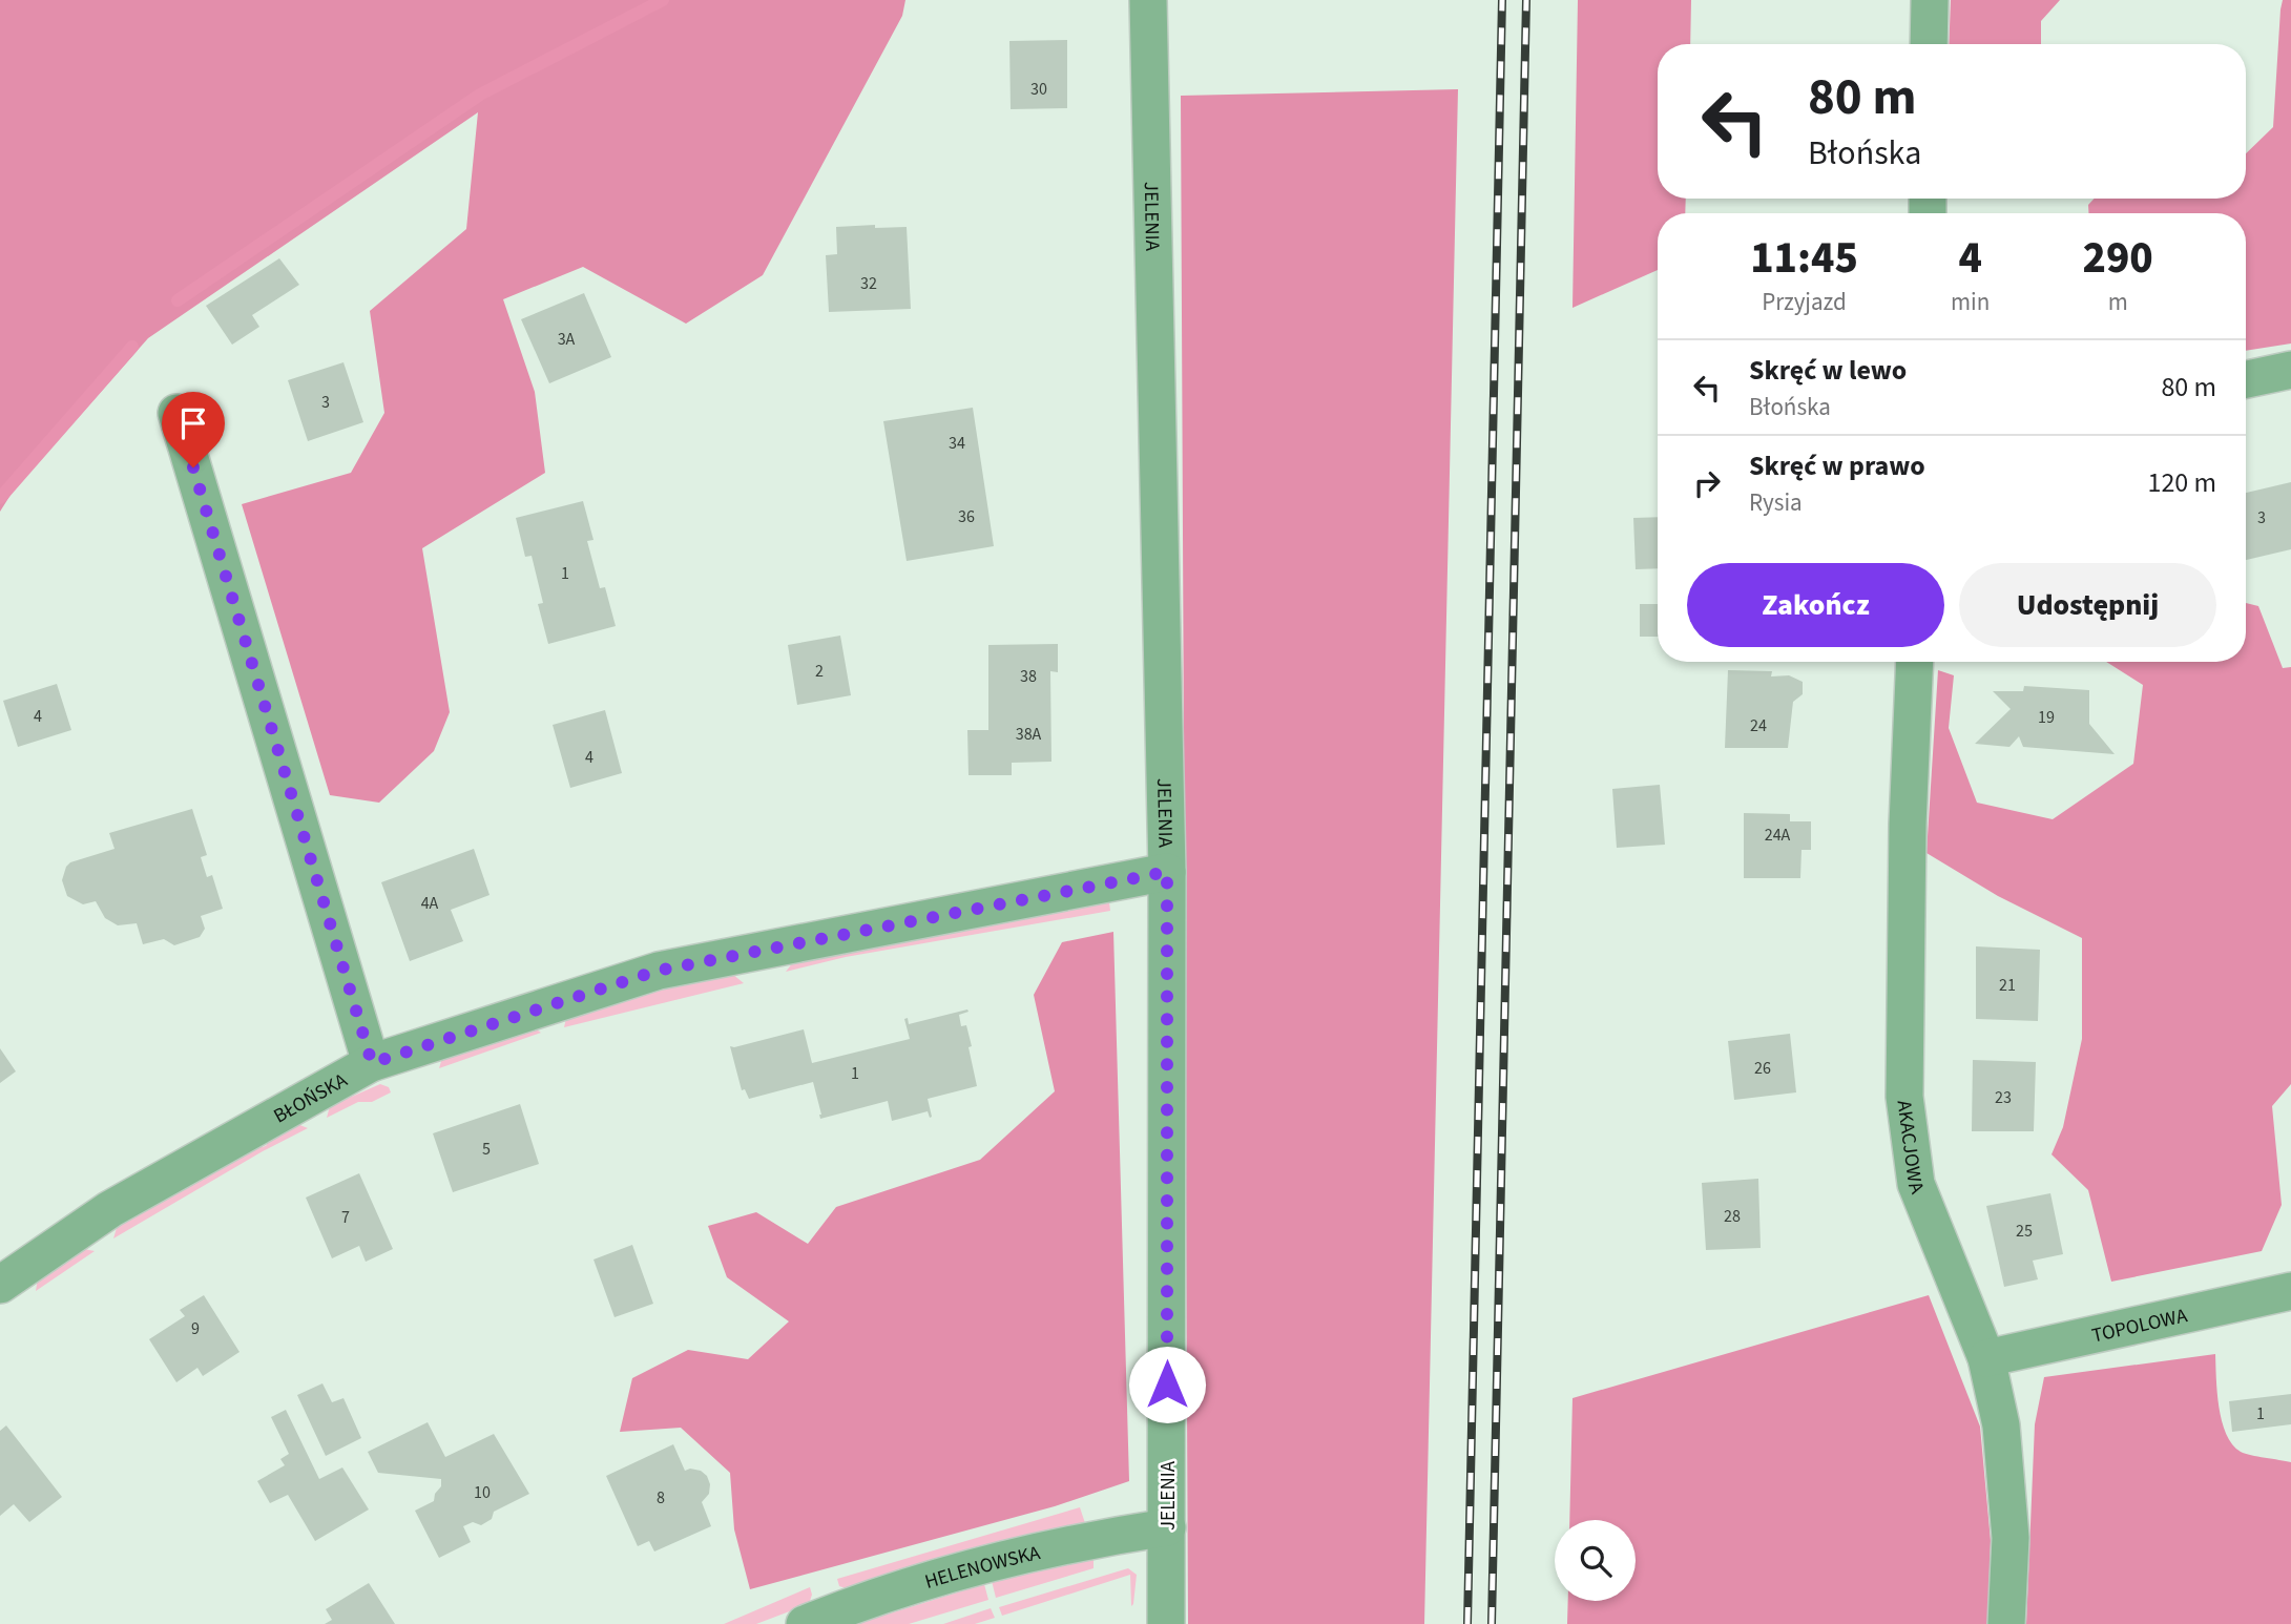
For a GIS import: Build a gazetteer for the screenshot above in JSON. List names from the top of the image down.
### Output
{
  "streets": {
    "street": [
      "JELENIA",
      "BŁOŃSKA",
      "AKACJOWA",
      "TOPOLOWA",
      "HELENOWSKA"
    ]
  },
  "crossings": [
    ["JELENIA", "BŁOŃSKA"],
    ["JELENIA", "HELENOWSKA"],
    ["AKACJOWA", "TOPOLOWA"]
  ],
  "house_numbers": [
    "30",
    "32",
    "3A",
    "3",
    "34",
    "36",
    "3",
    "1",
    "2",
    "38",
    "4",
    "19",
    "24",
    "38A",
    "4",
    "24A",
    "4A",
    "21",
    "26",
    "1",
    "23",
    "5",
    "28",
    "7",
    "25",
    "9",
    "1",
    "10",
    "8"
  ],
  "page": {
    "turn": ["80 m", "Błońska"],
    "eta": [
      "11:45",
      "Przyjazd",
      "4",
      "min",
      "290",
      "m"
    ],
    "list": [
      {
        "name": "Skręć w lewo",
        "note": "Błońska",
        "value": "80 m"
      },
      {
        "name": "Skręć w prawo",
        "note": "Rysia",
        "value": "120 m"
      }
    ],
    "buttons": ["Zakończ", "Udostępnij"]
  }
}
